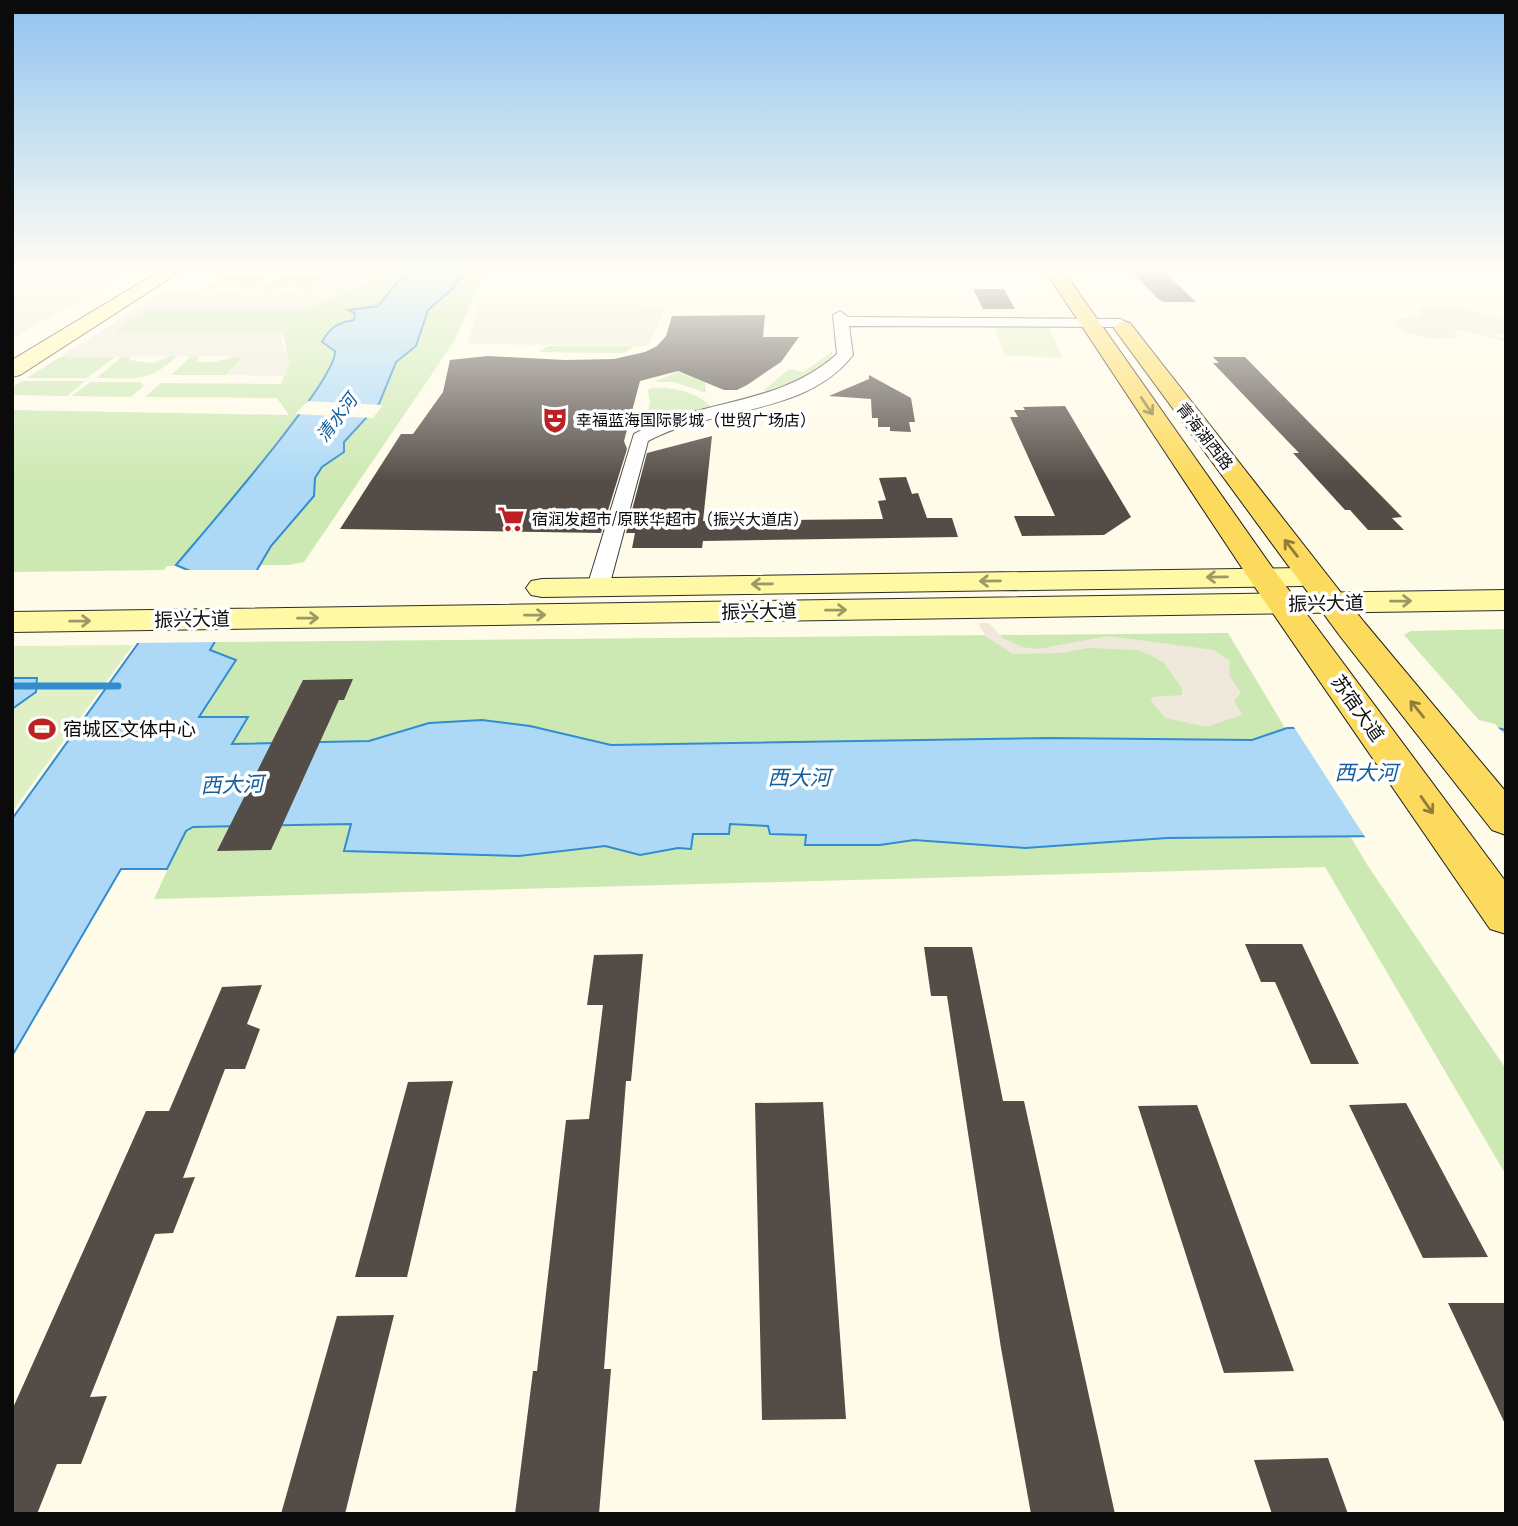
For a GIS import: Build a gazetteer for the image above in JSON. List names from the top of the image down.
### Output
{
  "streets": {
    "main road": ["青海湖西路", "振兴大道", "苏宿大道"]
  },
  "crossings": [
    ["青海湖西路", "振兴大道"],
    ["青海湖西路", "苏宿大道"],
    ["振兴大道", "苏宿大道"]
  ],
  "water": ["清水河", "西大河"],
  "places": {
    "theatre": ["幸福蓝海国际影城（世贸广场店）"],
    "supermarket": ["宿润发超市/原联华超市（振兴大道店）"],
    "sports": ["宿城区文体中心"]
  }
}
